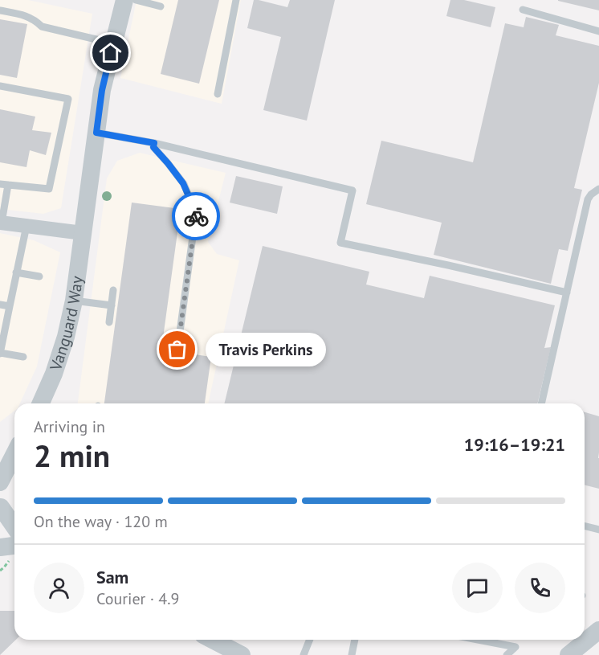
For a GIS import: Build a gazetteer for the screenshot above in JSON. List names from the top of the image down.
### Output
{
  "streets": {
    "street": ["Vanguard Way"]
  },
  "places": ["Travis Perkins"],
  "page": {
    "bubble": "Travis Perkins",
    "heading": ["2 min", "Arriving in", "19:16–19:21"],
    "panel": ["Sam", "Courier · 4.9"],
    "bar": "On the way · 120 m"
  }
}
